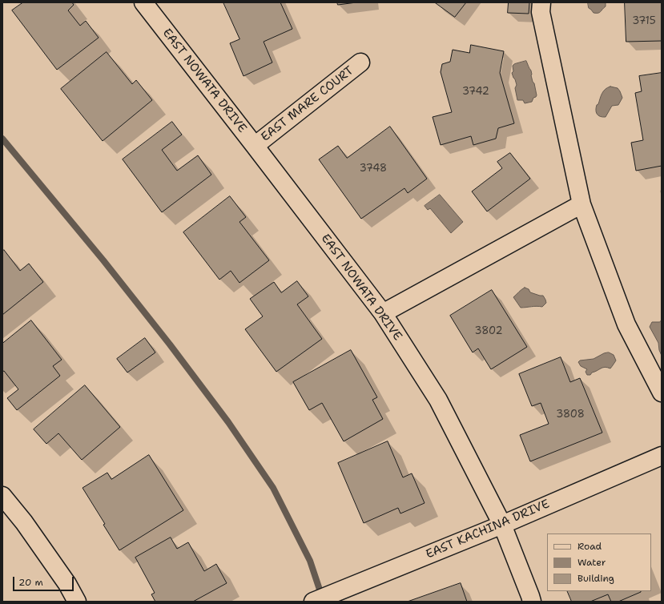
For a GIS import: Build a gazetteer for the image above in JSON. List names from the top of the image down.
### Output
{
  "streets": {
    "street": ["EAST NOWATA DRIVE", "EAST MARE COURT", "EAST KACHINA DRIVE"]
  },
  "crossings": [
    ["EAST NOWATA DRIVE", "EAST MARE COURT"],
    ["EAST NOWATA DRIVE", "EAST KACHINA DRIVE"]
  ],
  "house_numbers": [
    "3715",
    "3742",
    "3748",
    "3802",
    "3808"
  ],
  "legend": ["Road", "Water", "Building"],
  "scale_bar": "20 m"
}
